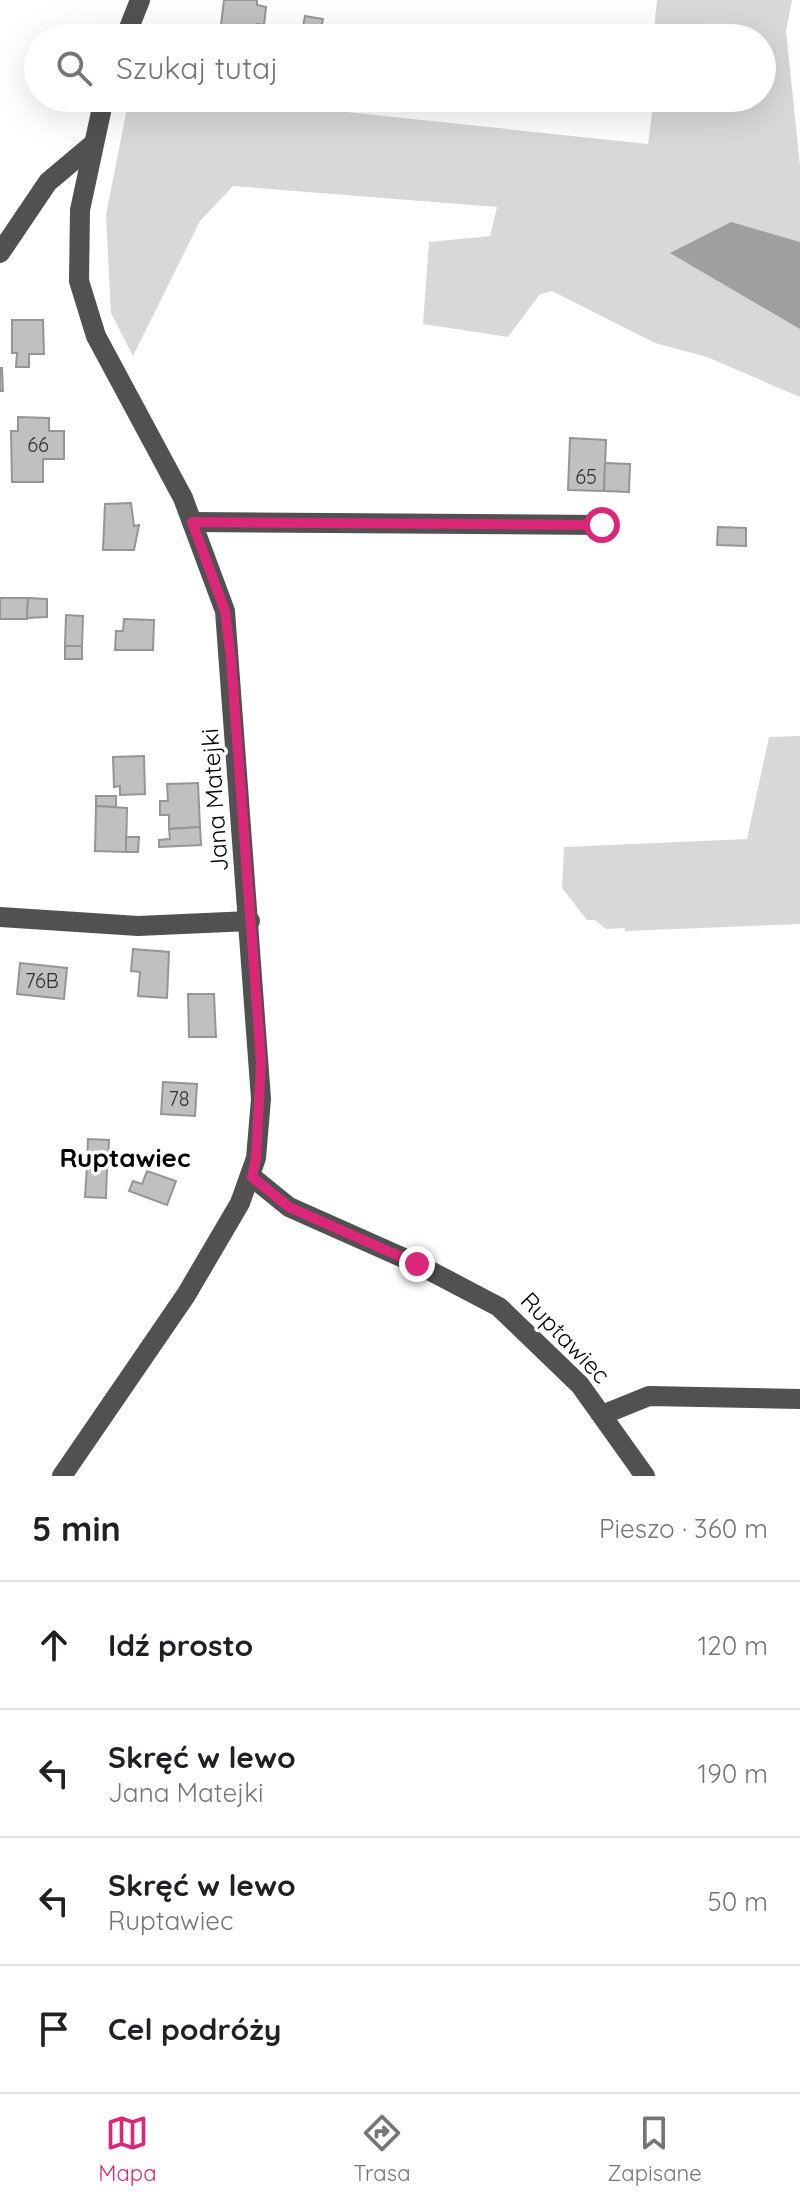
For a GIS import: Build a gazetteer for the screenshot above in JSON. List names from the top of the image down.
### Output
{
  "streets": {
    "street": ["Jana Matejki", "Ruptawiec"]
  },
  "crossings": [
    ["Jana Matejki", "Ruptawiec"]
  ],
  "districts": ["Ruptawiec"],
  "house_numbers": [
    "66",
    "65",
    "76B",
    "78"
  ],
  "page": {
    "search": "Szukaj tutaj",
    "heading": ["5 min", "Pieszo · 360 m"],
    "list": [
      ["Idź prosto", "120 m"],
      ["Skręć w lewo", "Jana Matejki", "190 m"],
      ["Skręć w lewo", "Ruptawiec", "50 m"],
      "Cel podróży"
    ],
    "nav": ["Mapa", "Trasa", "Zapisane"]
  }
}
